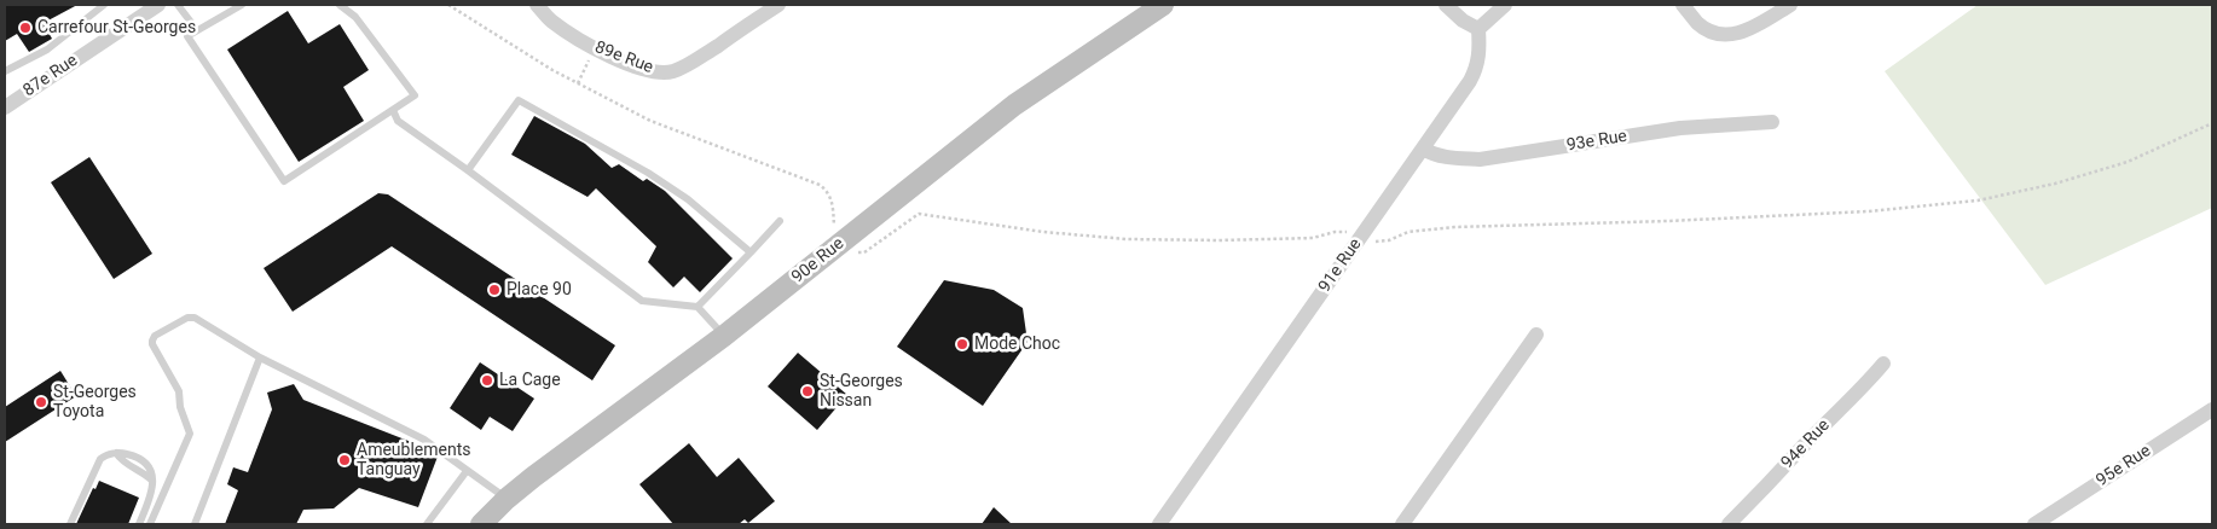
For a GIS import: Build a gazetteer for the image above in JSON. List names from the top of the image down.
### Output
{
  "streets": {
    "street": [
      "89e Rue",
      "87e Rue",
      "93e Rue",
      "90e Rue",
      "91e Rue",
      "94e Rue",
      "95e Rue"
    ]
  },
  "crossings": [
    ["93e Rue", "91e Rue"]
  ],
  "places": [
    "Carrefour St-Georges",
    "Place 90",
    "Mode Choc",
    "La Cage",
    "St-Georges Nissan",
    "St-Georges Toyota",
    "Ameublements Tanguay"
  ]
}
